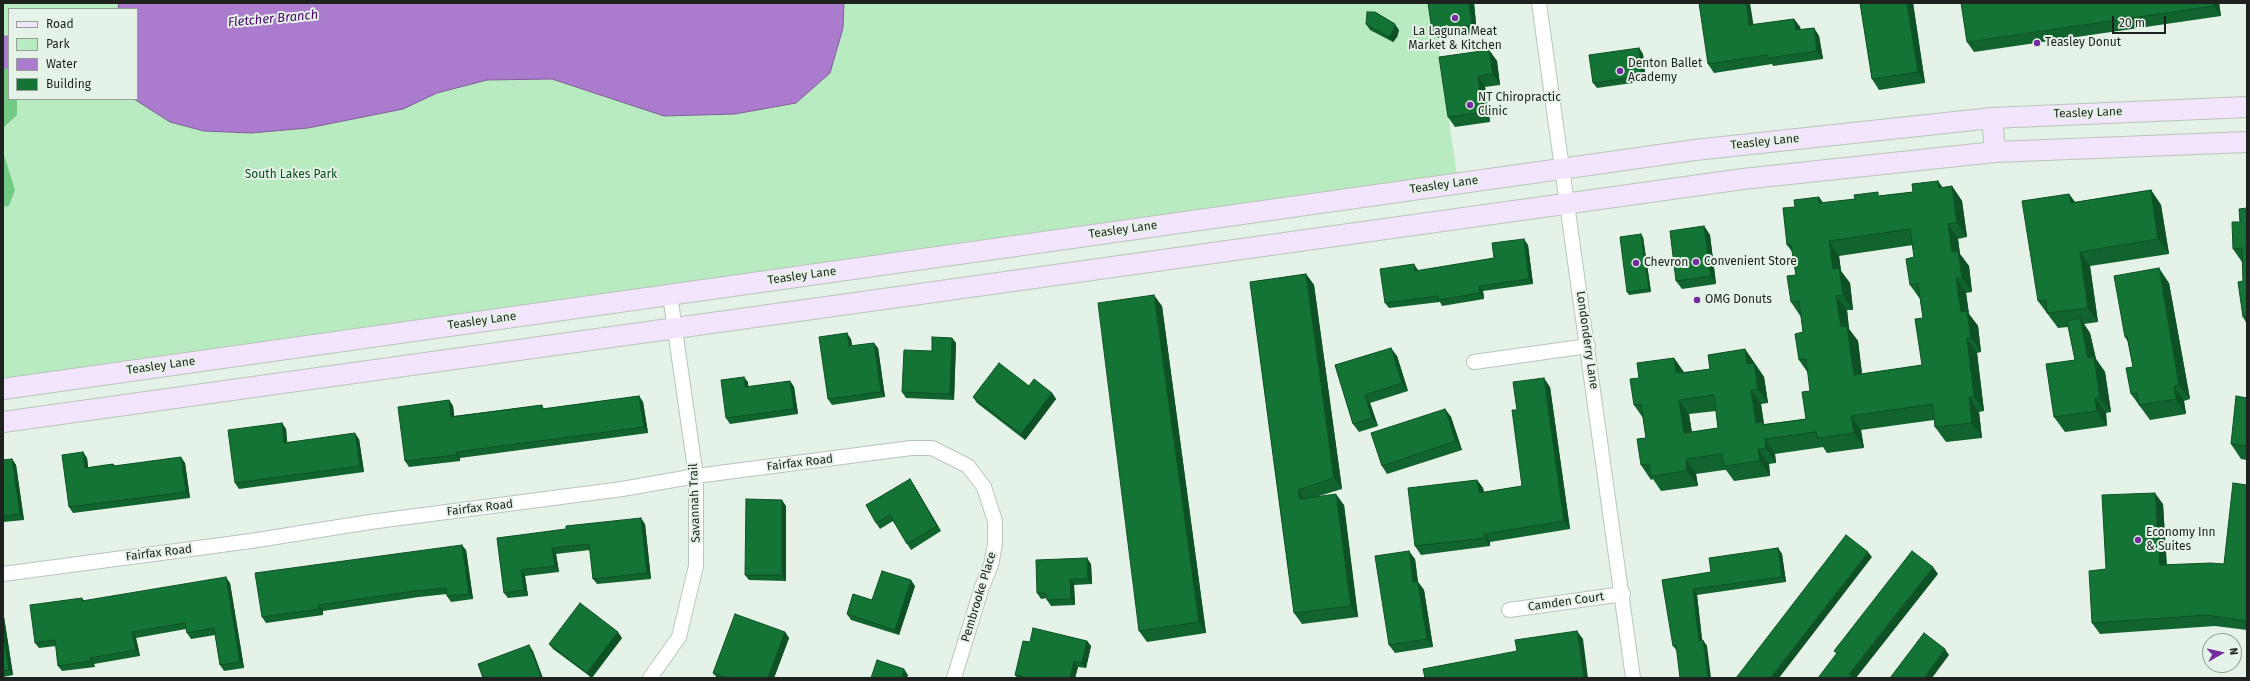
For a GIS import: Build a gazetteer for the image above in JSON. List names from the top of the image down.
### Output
{
  "streets": {
    "main road": ["Teasley Lane"],
    "street": [
      "Londonderry Lane",
      "Fairfax Road",
      "Savannah Trail",
      "Pembrooke Place",
      "Camden Court"
    ]
  },
  "crossings": [
    ["Teasley Lane", "Londonderry Lane"],
    ["Teasley Lane", "Savannah Trail"],
    ["Londonderry Lane", "Camden Court"],
    ["Fairfax Road", "Savannah Trail"],
    ["Fairfax Road", "Pembrooke Place"]
  ],
  "water": ["Fletcher Branch"],
  "parks": ["South Lakes Park"],
  "places": [
    "La Laguna Meat Market & Kitchen",
    "Teasley Donut",
    "Denton Ballet Academy",
    "NT Chiropractic Clinic",
    "Convenient Store",
    "Chevron",
    "OMG Donuts",
    "Economy Inn & Suites"
  ],
  "legend": [
    "Road",
    "Park",
    "Water",
    "Building"
  ],
  "scale_bar": "20 m",
  "north": "right"
}
